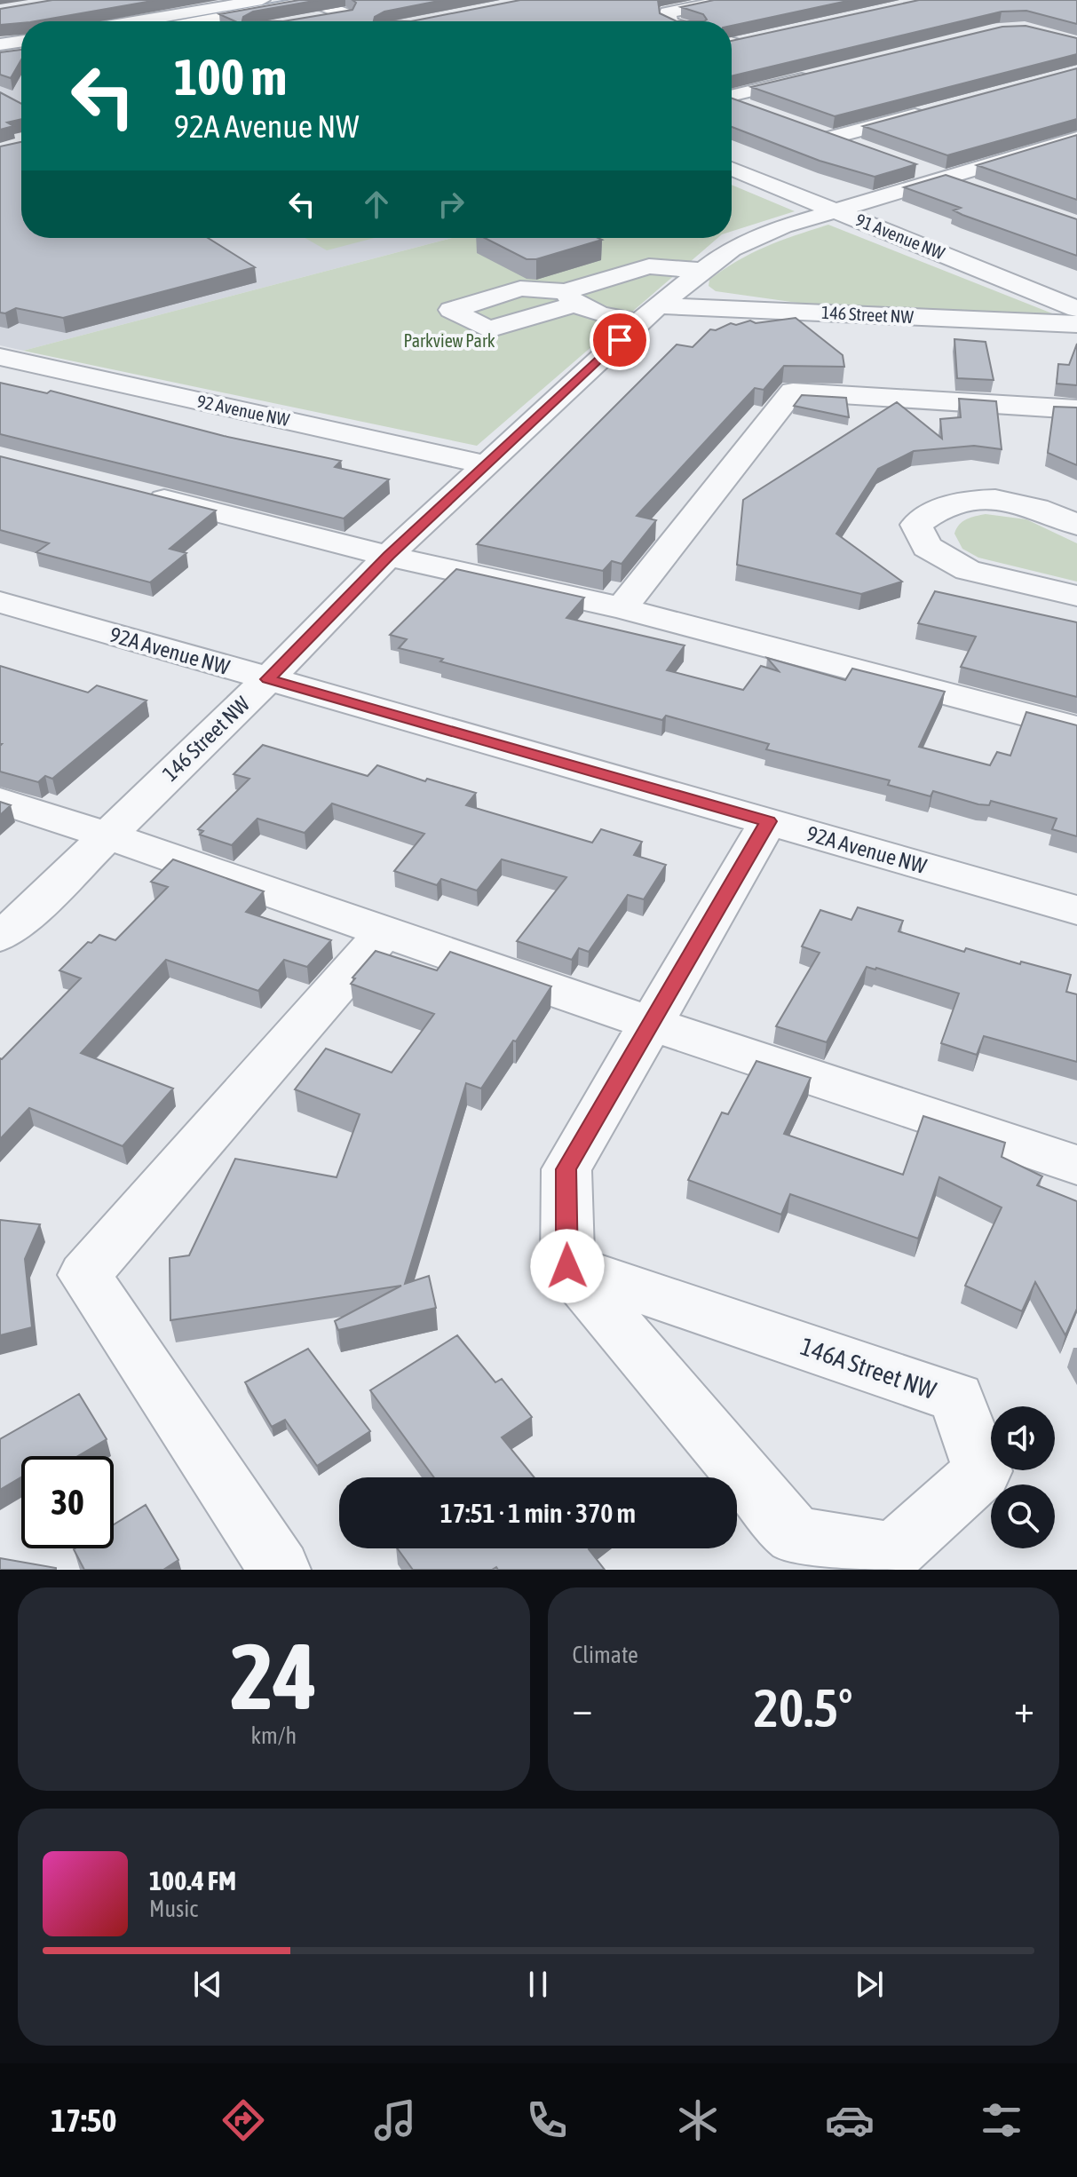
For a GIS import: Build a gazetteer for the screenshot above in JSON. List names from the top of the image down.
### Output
{
  "streets": {
    "street": [
      "91 Avenue NW",
      "146 Street NW",
      "92 Avenue NW",
      "92A Avenue NW",
      "146A Street NW"
    ]
  },
  "crossings": [
    ["91 Avenue NW", "146 Street NW"],
    ["146 Street NW", "92 Avenue NW"],
    ["146 Street NW", "92A Avenue NW"]
  ],
  "parks": ["Parkview Park"],
  "page": {
    "turn": ["100 m", "92A Avenue NW"],
    "limit": "30",
    "trip": "17:51 · 1 min · 370 m",
    "tile": [
      ["24", "km/h"],
      "Climate"
    ],
    "heat": ["−", "20.5°", "+"],
    "song": ["100.4 FM", "Music"],
    "tabs": "17:50"
  }
}
